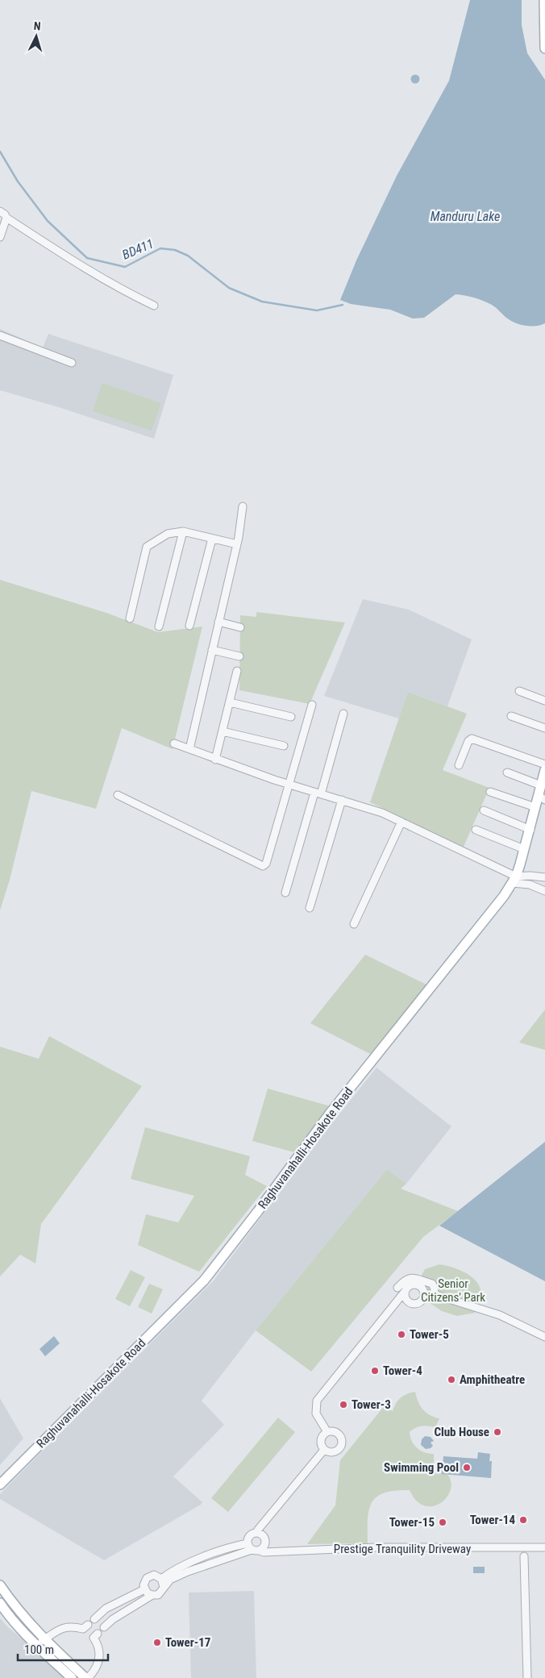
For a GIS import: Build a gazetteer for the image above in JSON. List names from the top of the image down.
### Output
{
  "streets": {
    "main road": ["Raghuvanahalli-Hosakote Road"],
    "street": ["Prestige Tranquility Driveway"]
  },
  "water": ["Manduru Lake", "BD411"],
  "parks": ["Senior Citizens' Park"],
  "places": [
    "Tower-5",
    "Tower-4",
    "Amphitheatre",
    "Tower-3",
    "Club House",
    "Swimming Pool",
    "Tower-14",
    "Tower-15",
    "Tower-17"
  ],
  "scale_bar": "100 m",
  "north": "top"
}
